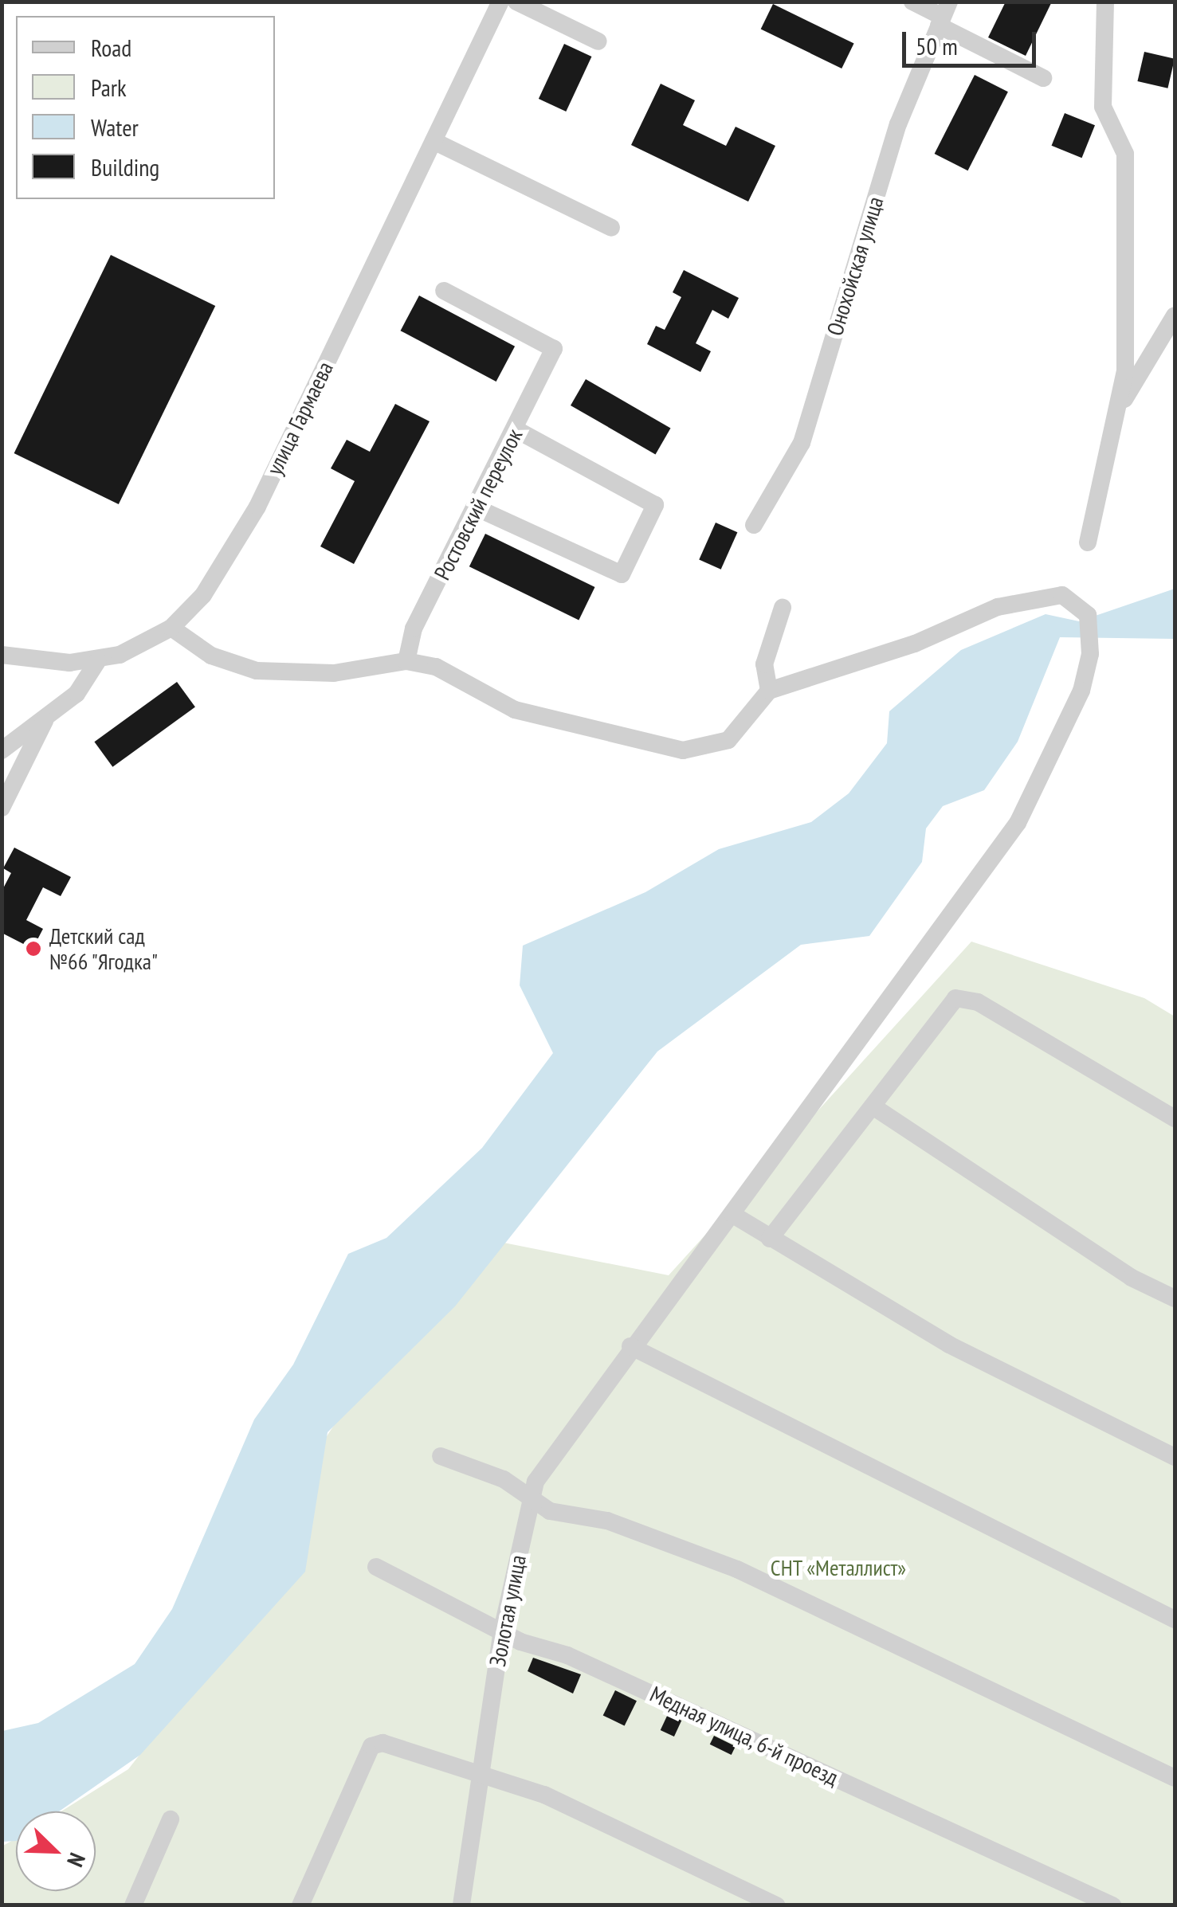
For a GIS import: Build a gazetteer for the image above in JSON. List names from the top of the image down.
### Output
{
  "streets": {
    "street": [
      "Онохойская улица",
      "улица Гармаева",
      "Ростовский переулок",
      "Золотая улица",
      "Медная улица, 6-й проезд"
    ]
  },
  "crossings": [
    ["Золотая улица", "Медная улица, 6-й проезд"]
  ],
  "parks": ["СНТ «Металлист»"],
  "places": ["Детский сад №66 \"Ягодка\""],
  "legend": [
    "Road",
    "Park",
    "Water",
    "Building"
  ],
  "scale_bar": "50 m",
  "north": "bottom right"
}
